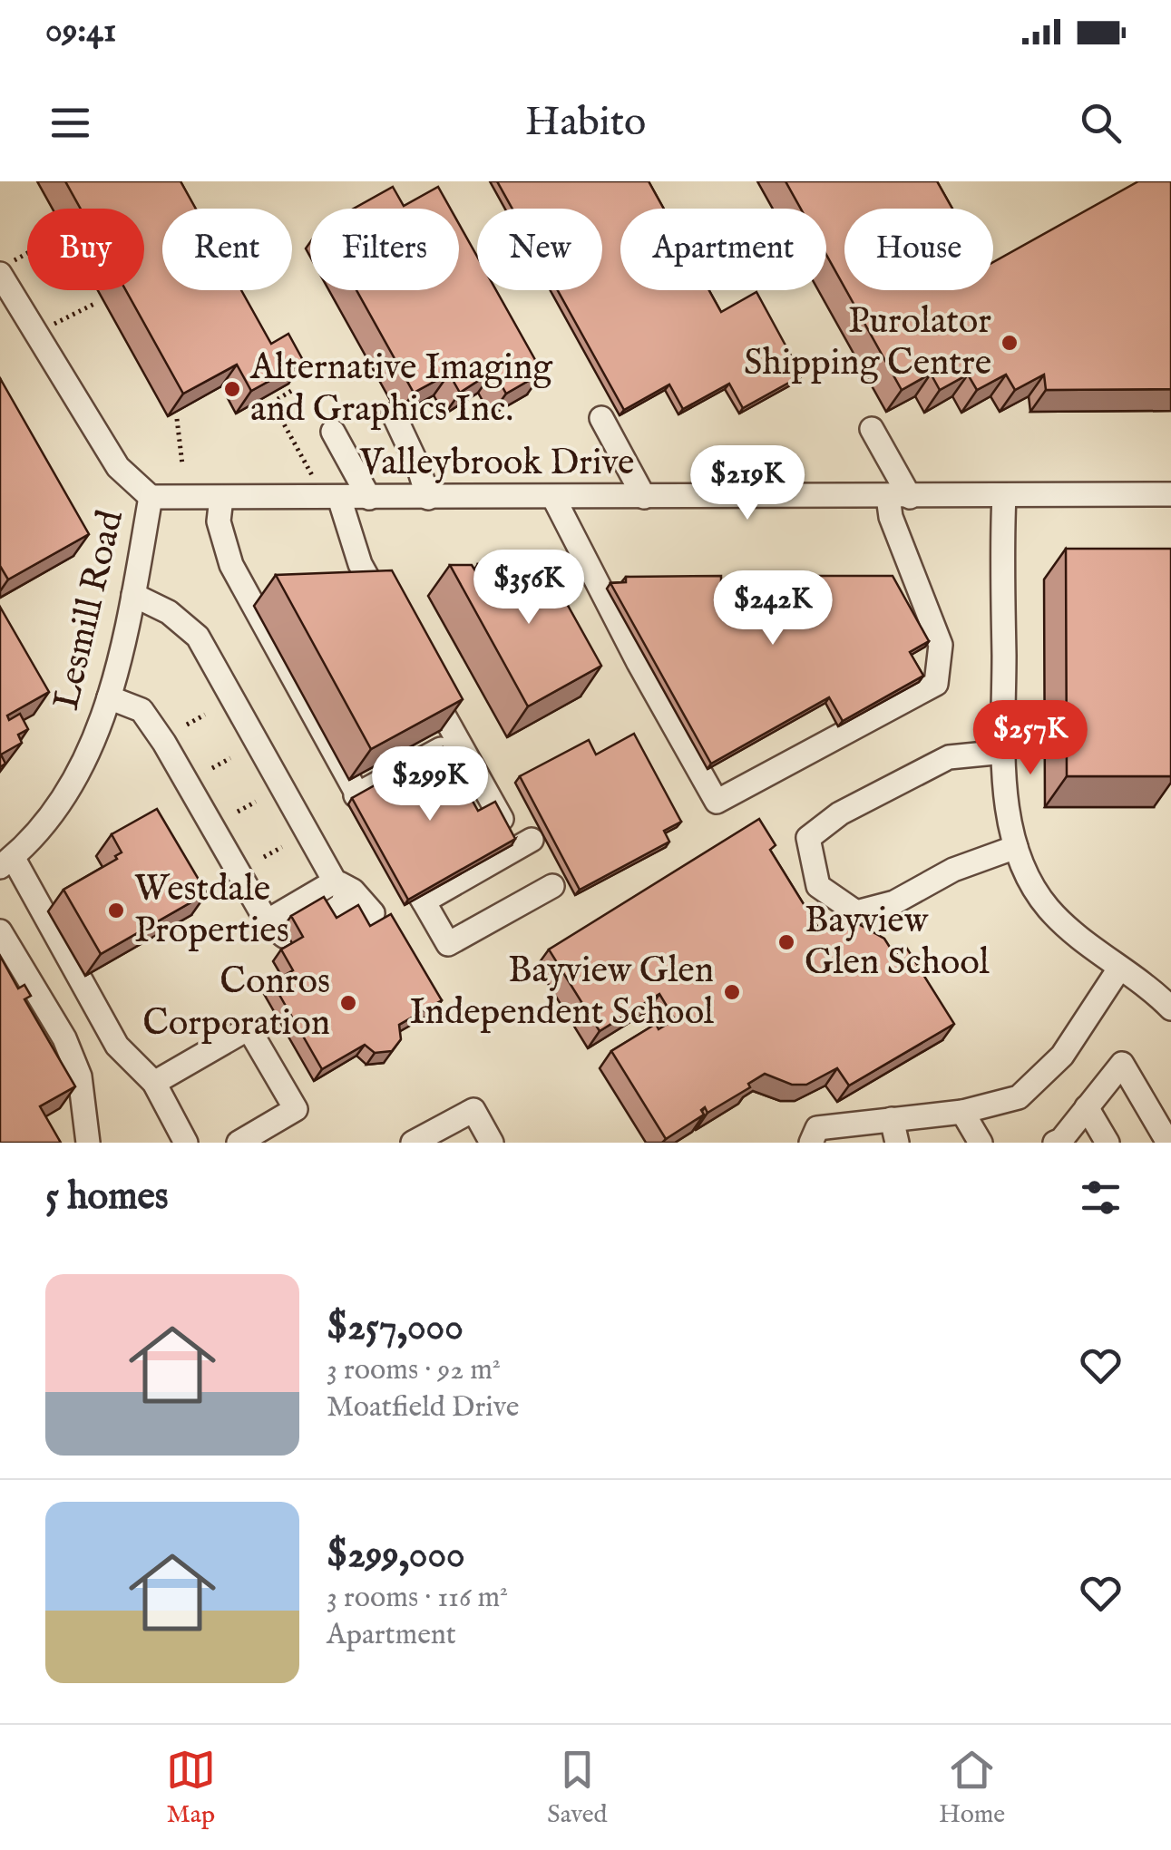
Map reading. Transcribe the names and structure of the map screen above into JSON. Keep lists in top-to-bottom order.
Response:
{
  "streets": {
    "street": ["Valleybrook Drive", "Lesmill Road"]
  },
  "crossings": [
    ["Valleybrook Drive", "Lesmill Road"]
  ],
  "places": [
    "Purolator Shipping Centre",
    "Alternative Imaging and Graphics Inc.",
    "Westdale Properties",
    "Bayview Glen School",
    "Bayview Glen Independent School",
    "Conros Corporation"
  ],
  "page": {
    "status": "09:41",
    "header": "Habito",
    "chip": [
      "Buy",
      "Rent",
      "Filters",
      "New",
      "Apartment",
      "House"
    ],
    "price": [
      "$219K",
      "$356K",
      "$242K",
      "$257K",
      "$299K"
    ],
    "heading": "5 homes",
    "list": [
      {
        "name": "$257,000",
        "note": "3 rooms · 92 m² · Moatfield Drive"
      },
      {
        "name": "$299,000",
        "note": "3 rooms · 116 m² · Apartment"
      }
    ],
    "tabs": ["Map", "Saved", "Home"]
  }
}
